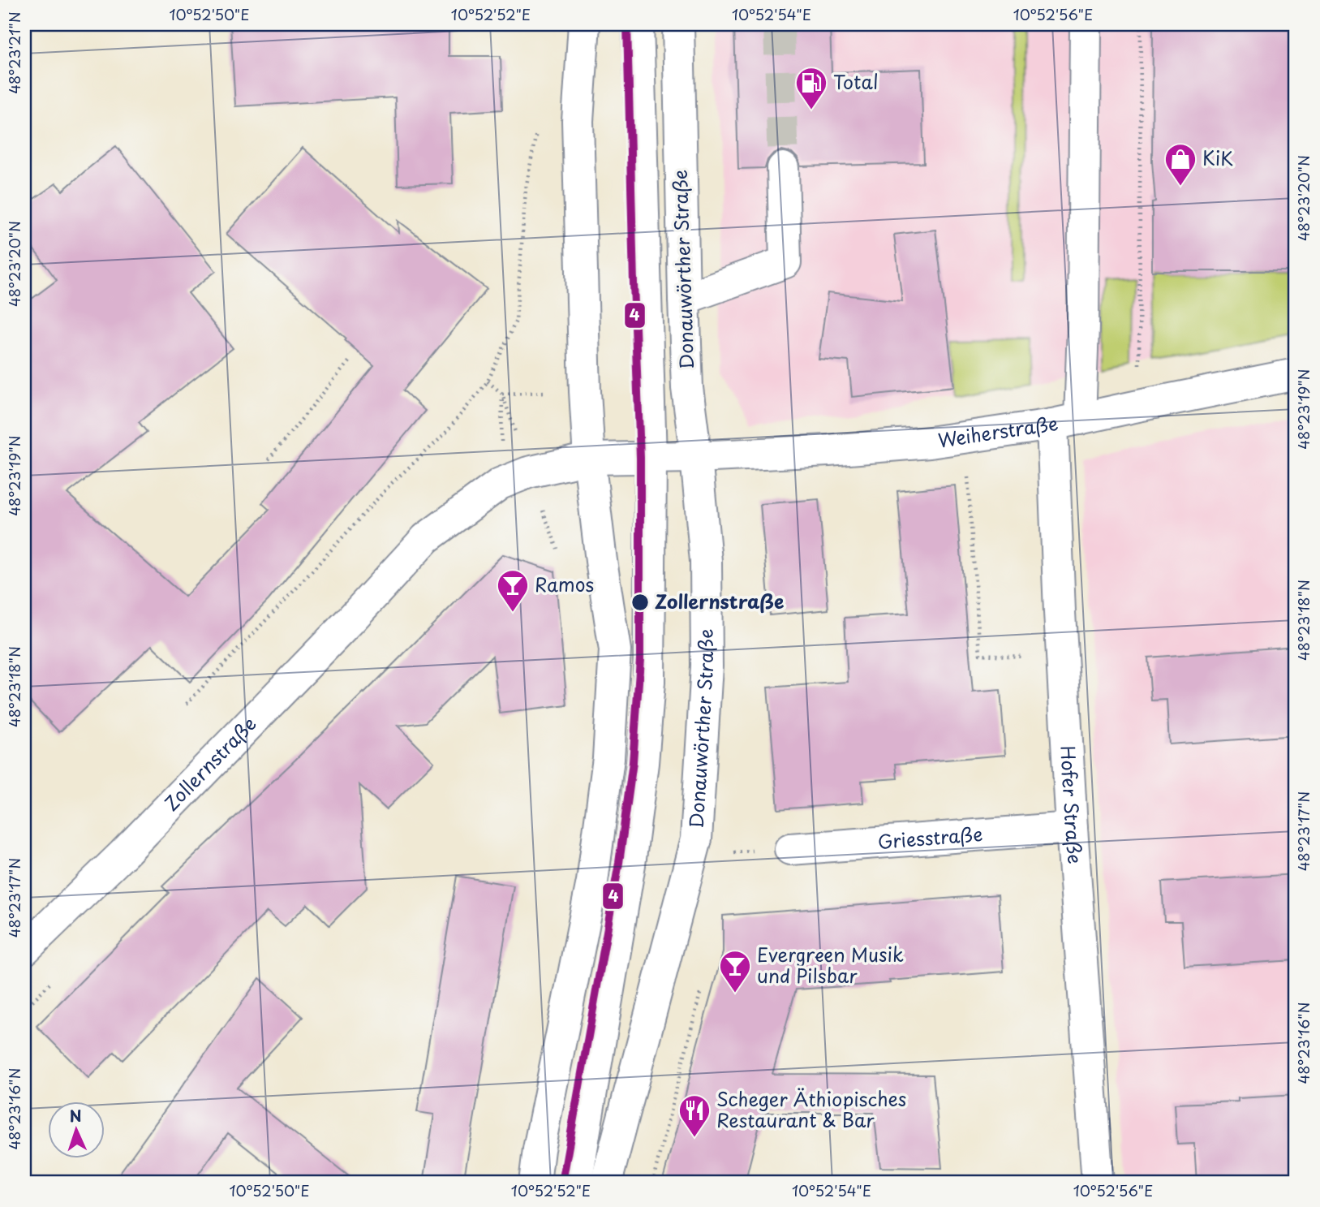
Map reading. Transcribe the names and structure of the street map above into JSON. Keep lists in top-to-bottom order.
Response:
{
  "streets": {
    "street": [
      "Donauwörther Straße",
      "Weiherstraße",
      "Zollernstraße",
      "Hofer Straße",
      "Griesstraße"
    ]
  },
  "crossings": [
    ["Donauwörther Straße", "Weiherstraße"],
    ["Donauwörther Straße", "Zollernstraße"],
    ["Weiherstraße", "Zollernstraße"],
    ["Weiherstraße", "Hofer Straße"],
    ["Hofer Straße", "Griesstraße"]
  ],
  "places": {
    "fuel station": ["Total"],
    "shop": ["KiK"],
    "other": ["Zollernstraße"],
    "bar": ["Ramos", "Evergreen Musik und Pilsbar"],
    "restaurant": ["Scheger Äthiopisches Restaurant & Bar"]
  },
  "lines": ["transit line 4"],
  "north": "top",
  "coordinates": [
    "10°52'50\"E",
    "10°52'52\"E",
    "10°52'54\"E",
    "10°52'56\"E",
    "48°23'21\"N",
    "48°23'20\"N",
    "48°23'19\"N",
    "48°23'18\"N",
    "48°23'17\"N",
    "48°23'16\"N"
  ]
}
